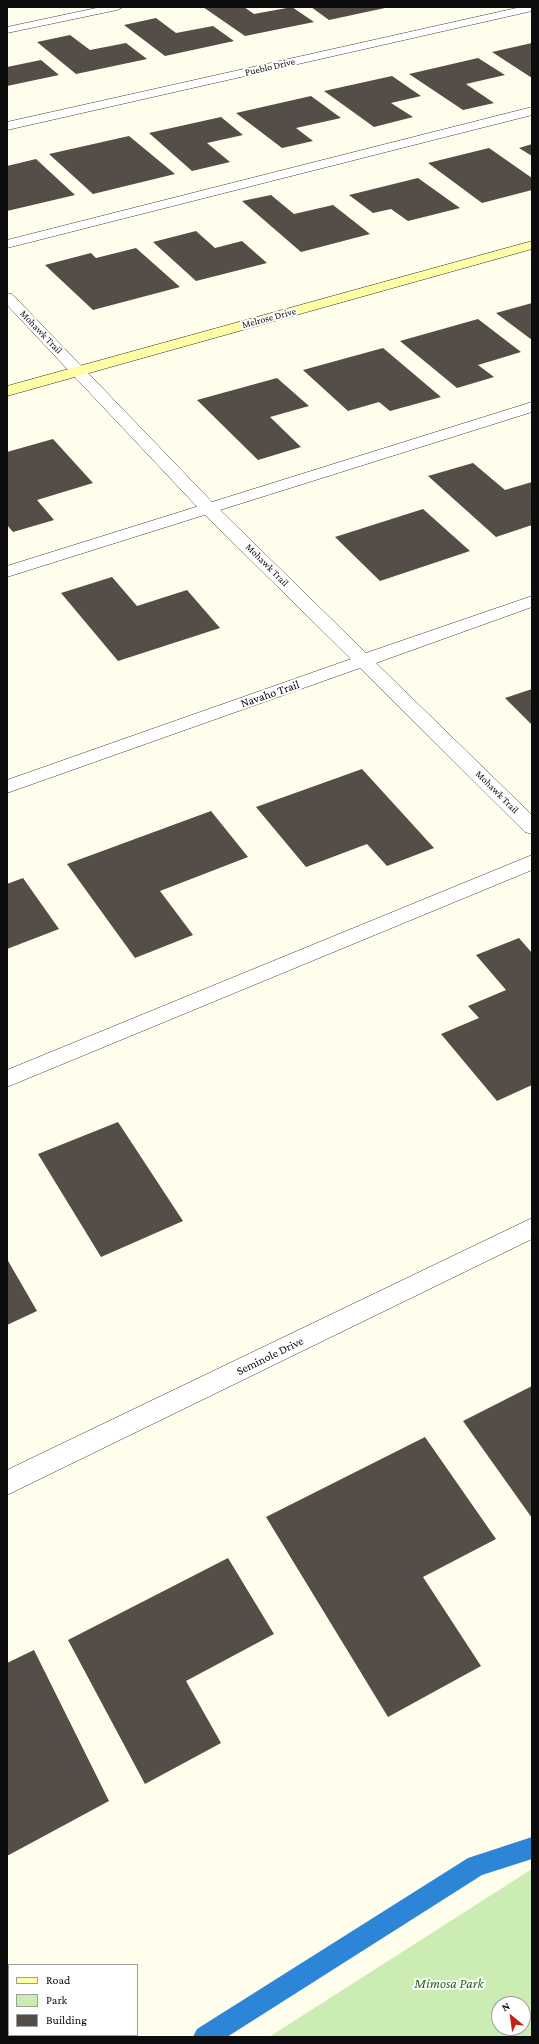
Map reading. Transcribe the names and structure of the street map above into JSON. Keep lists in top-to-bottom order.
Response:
{
  "streets": {
    "street": [
      "Pueblo Drive",
      "Melrose Drive",
      "Mohawk Trail",
      "Navaho Trail",
      "Seminole Drive"
    ]
  },
  "crossings": [
    ["Melrose Drive", "Mohawk Trail"],
    ["Mohawk Trail", "Navaho Trail"]
  ],
  "parks": ["Mimosa Park"],
  "legend": ["Road", "Park", "Building"],
  "north": "top left"
}
